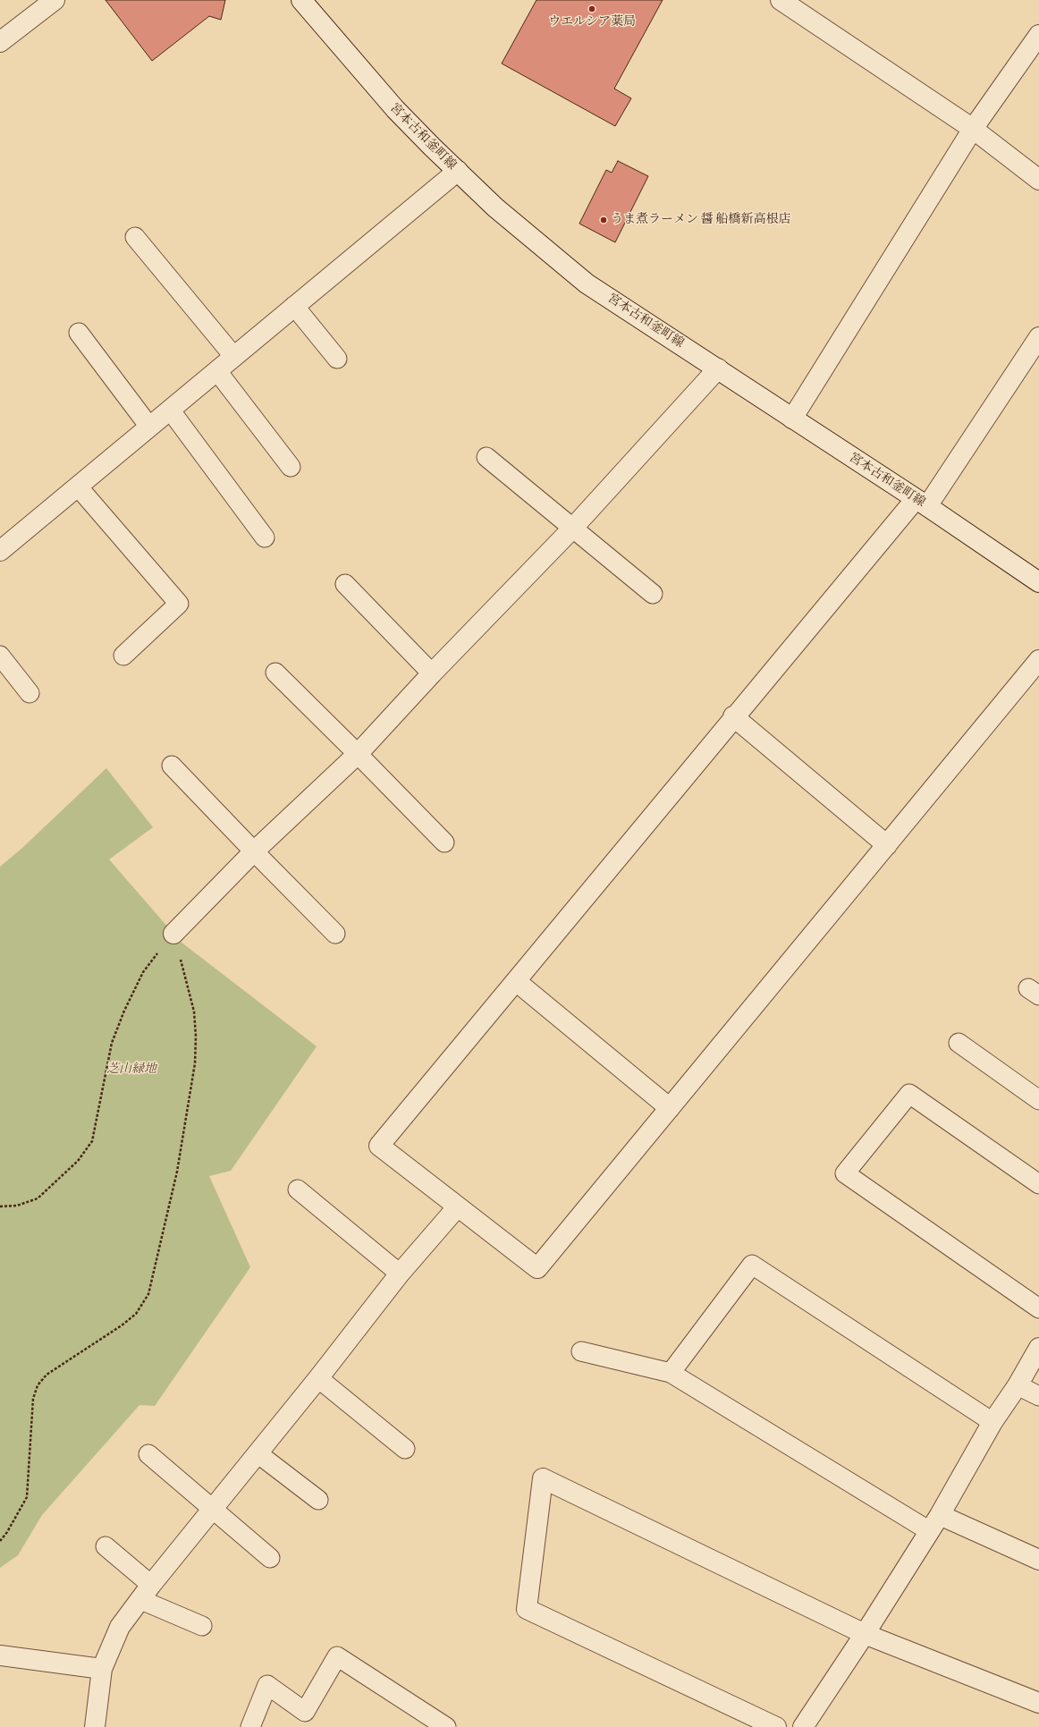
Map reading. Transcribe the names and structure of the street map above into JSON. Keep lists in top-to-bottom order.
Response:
{
  "streets": {
    "street": ["宮本古和釜町線"]
  },
  "parks": ["芝山緑地"],
  "places": ["ウエルシア薬局", "うま煮ラーメン 醤 船橋新高根店"]
}
